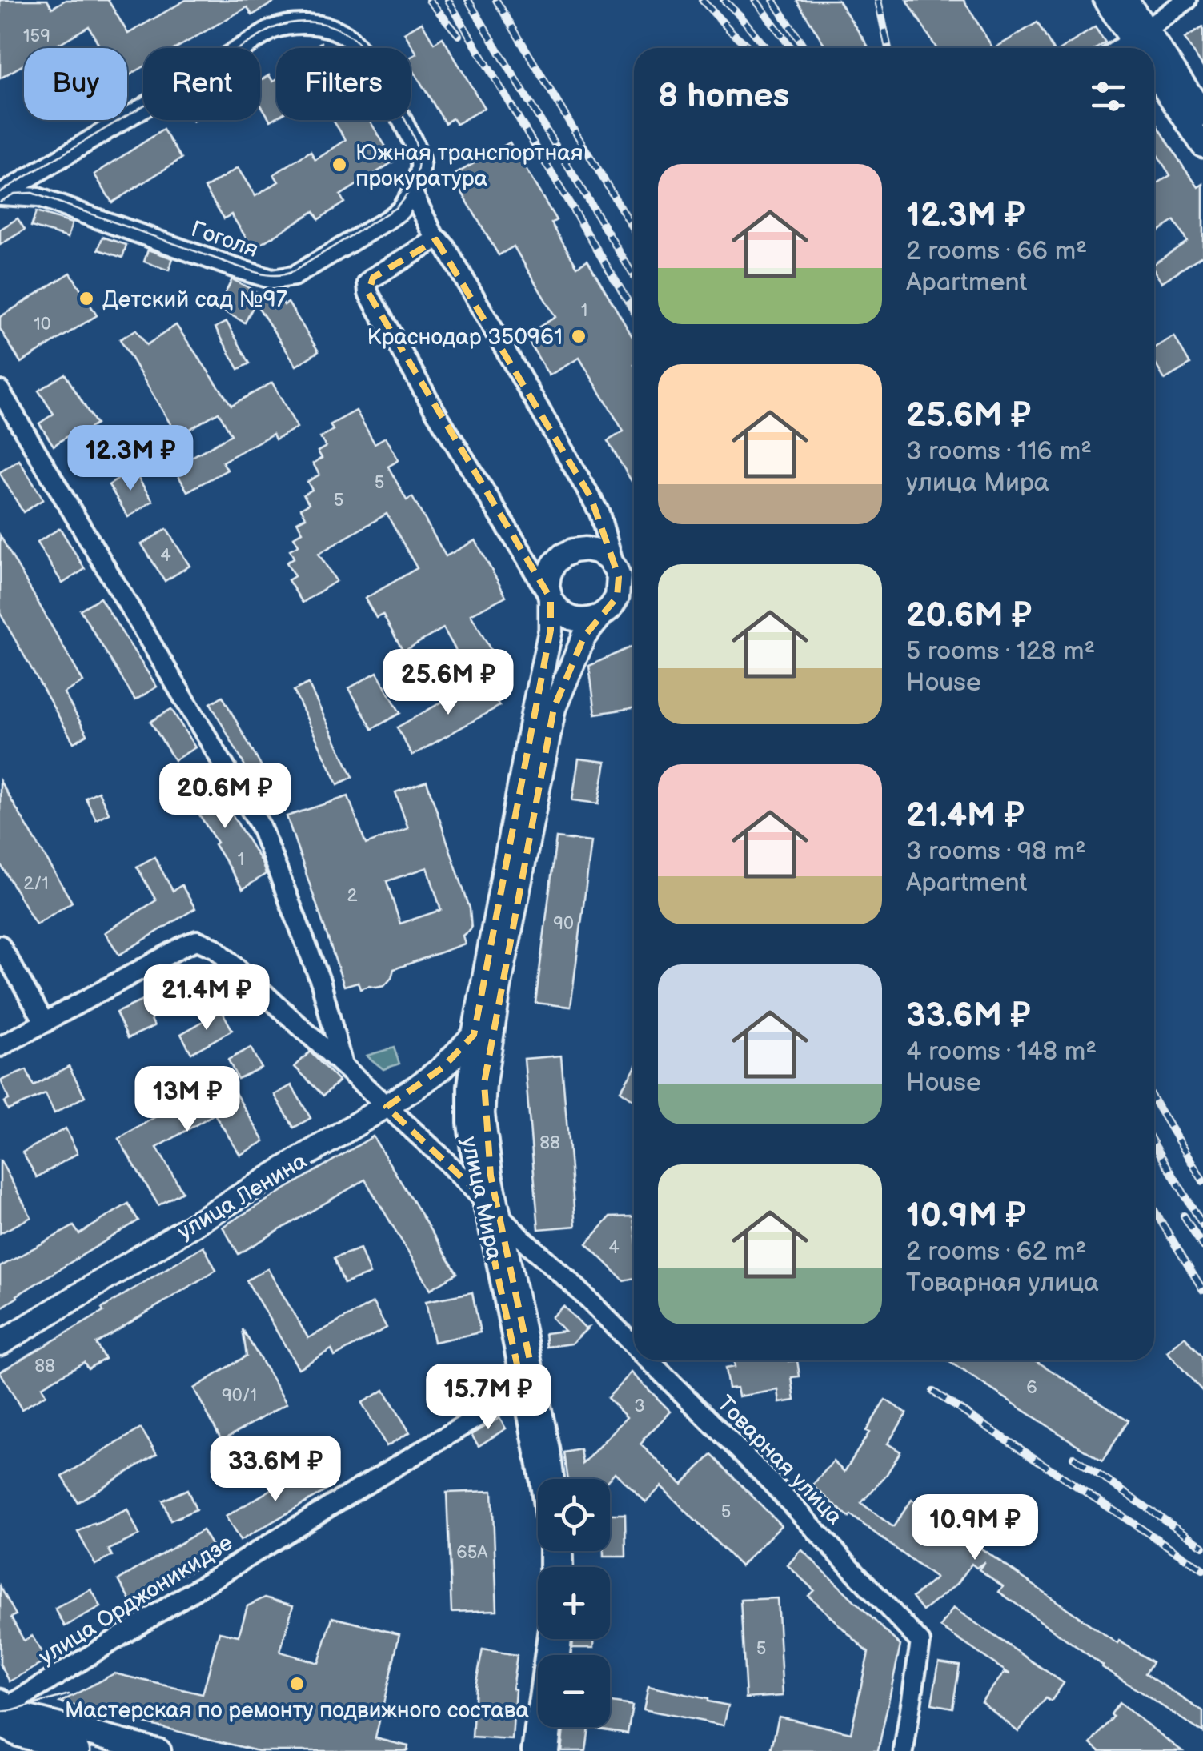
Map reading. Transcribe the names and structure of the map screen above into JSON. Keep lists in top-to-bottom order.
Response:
{
  "streets": {
    "main road": ["улица Ленина", "улица Мира"],
    "street": ["Гоголя", "Товарная улица", "улица Орджоникидзе"]
  },
  "crossings": [
    ["улица Ленина", "улица Мира"],
    ["улица Ленина", "Товарная улица"],
    ["улица Мира", "Товарная улица"],
    ["улица Мира", "улица Орджоникидзе"]
  ],
  "places": [
    "Южная транспортная прокуратура",
    "Детский сад №97",
    "Краснодар 350961",
    "Мастерская по ремонту подвижного состава"
  ],
  "house_numbers": [
    "159",
    "1",
    "10",
    "5",
    "5",
    "4",
    "1",
    "2/1",
    "2",
    "90",
    "88",
    "4",
    "88",
    "6",
    "90/1",
    "3",
    "5",
    "65А",
    "5"
  ],
  "page": {
    "chip": ["Buy", "Rent", "Filters"],
    "heading": "8 homes",
    "list": [
      {
        "name": "12.3M ₽",
        "note": "2 rooms · 66 m² · Apartment"
      },
      {
        "name": "25.6M ₽",
        "note": "3 rooms · 116 m² · улица Мира"
      },
      {
        "name": "20.6M ₽",
        "note": "5 rooms · 128 m² · House"
      },
      {
        "name": "21.4M ₽",
        "note": "3 rooms · 98 m² · Apartment"
      },
      {
        "name": "33.6M ₽",
        "note": "4 rooms · 148 m² · House"
      },
      {
        "name": "10.9M ₽",
        "note": "2 rooms · 62 m² · Товарная улица"
      }
    ],
    "price": [
      "12.3M ₽",
      "25.6M ₽",
      "20.6M ₽",
      "21.4M ₽",
      "13M ₽",
      "15.7M ₽",
      "33.6M ₽",
      "10.9M ₽"
    ],
    "map_buttons": ["+", "−"]
  }
}
